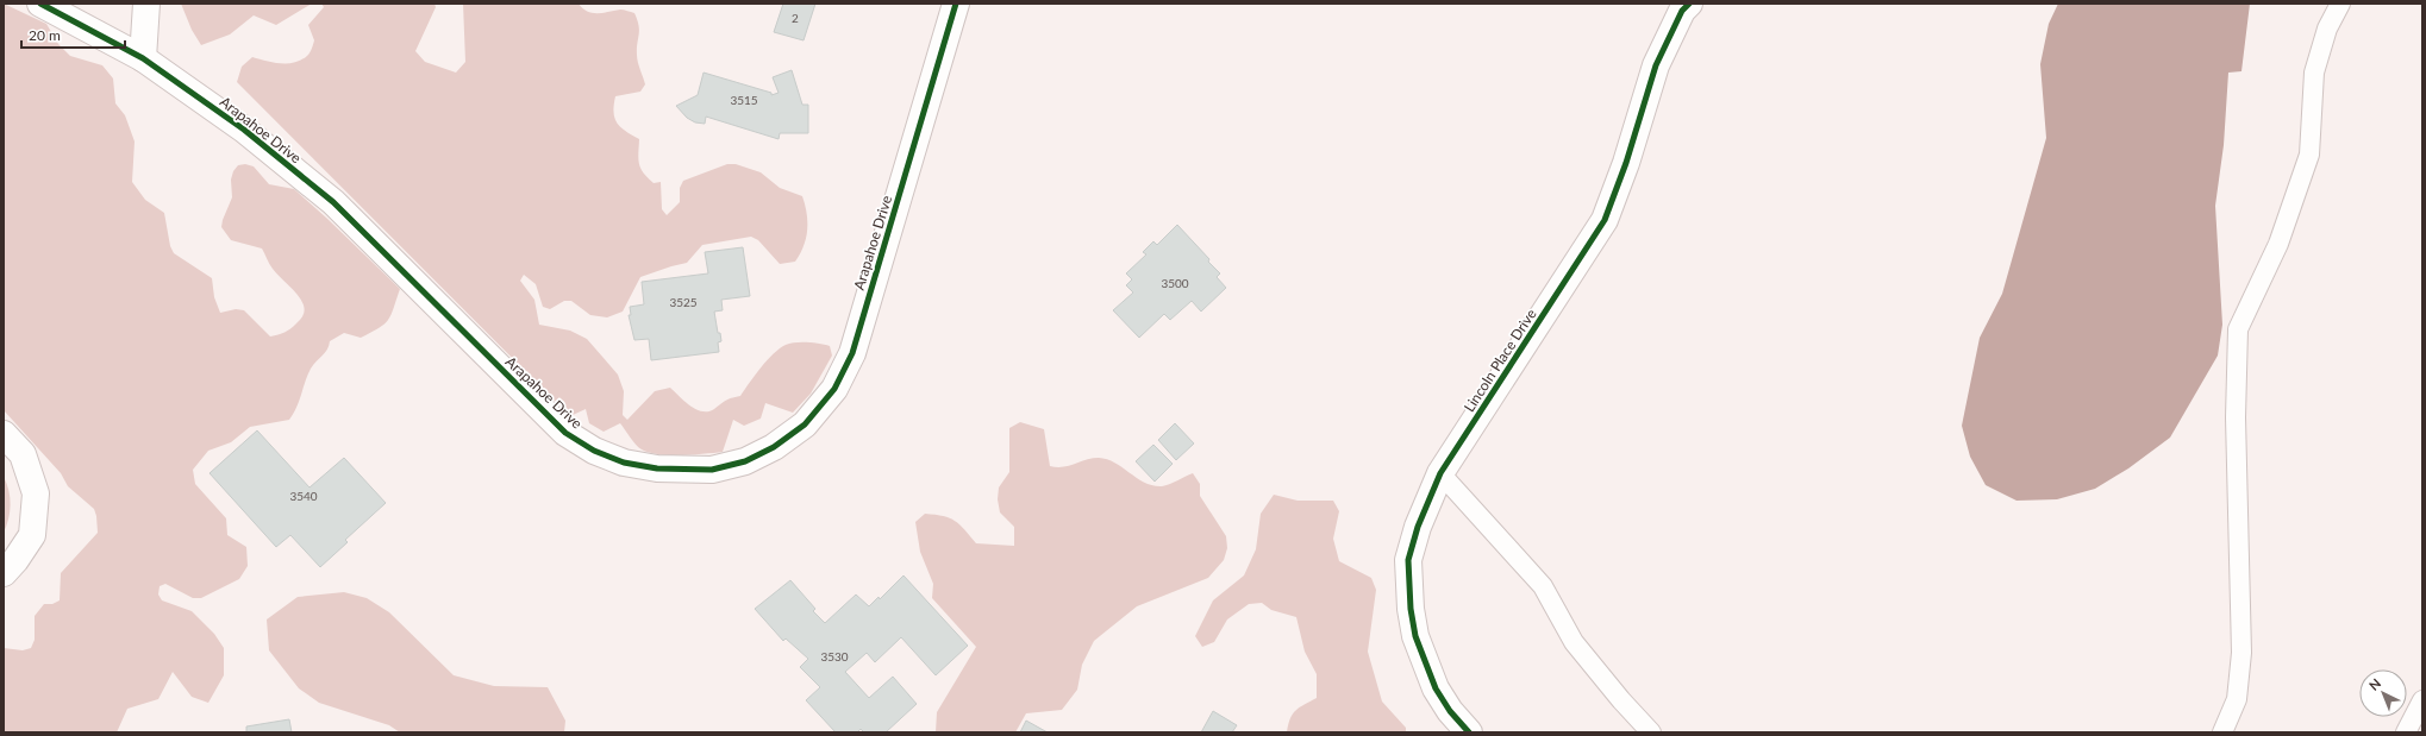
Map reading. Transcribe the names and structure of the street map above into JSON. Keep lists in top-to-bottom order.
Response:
{
  "streets": {
    "street": ["Arapahoe Drive", "Lincoln Place Drive"]
  },
  "house_numbers": [
    "2",
    "3515",
    "3500",
    "3525",
    "3540",
    "3530"
  ],
  "scale_bar": "20 m",
  "north": "top left"
}
